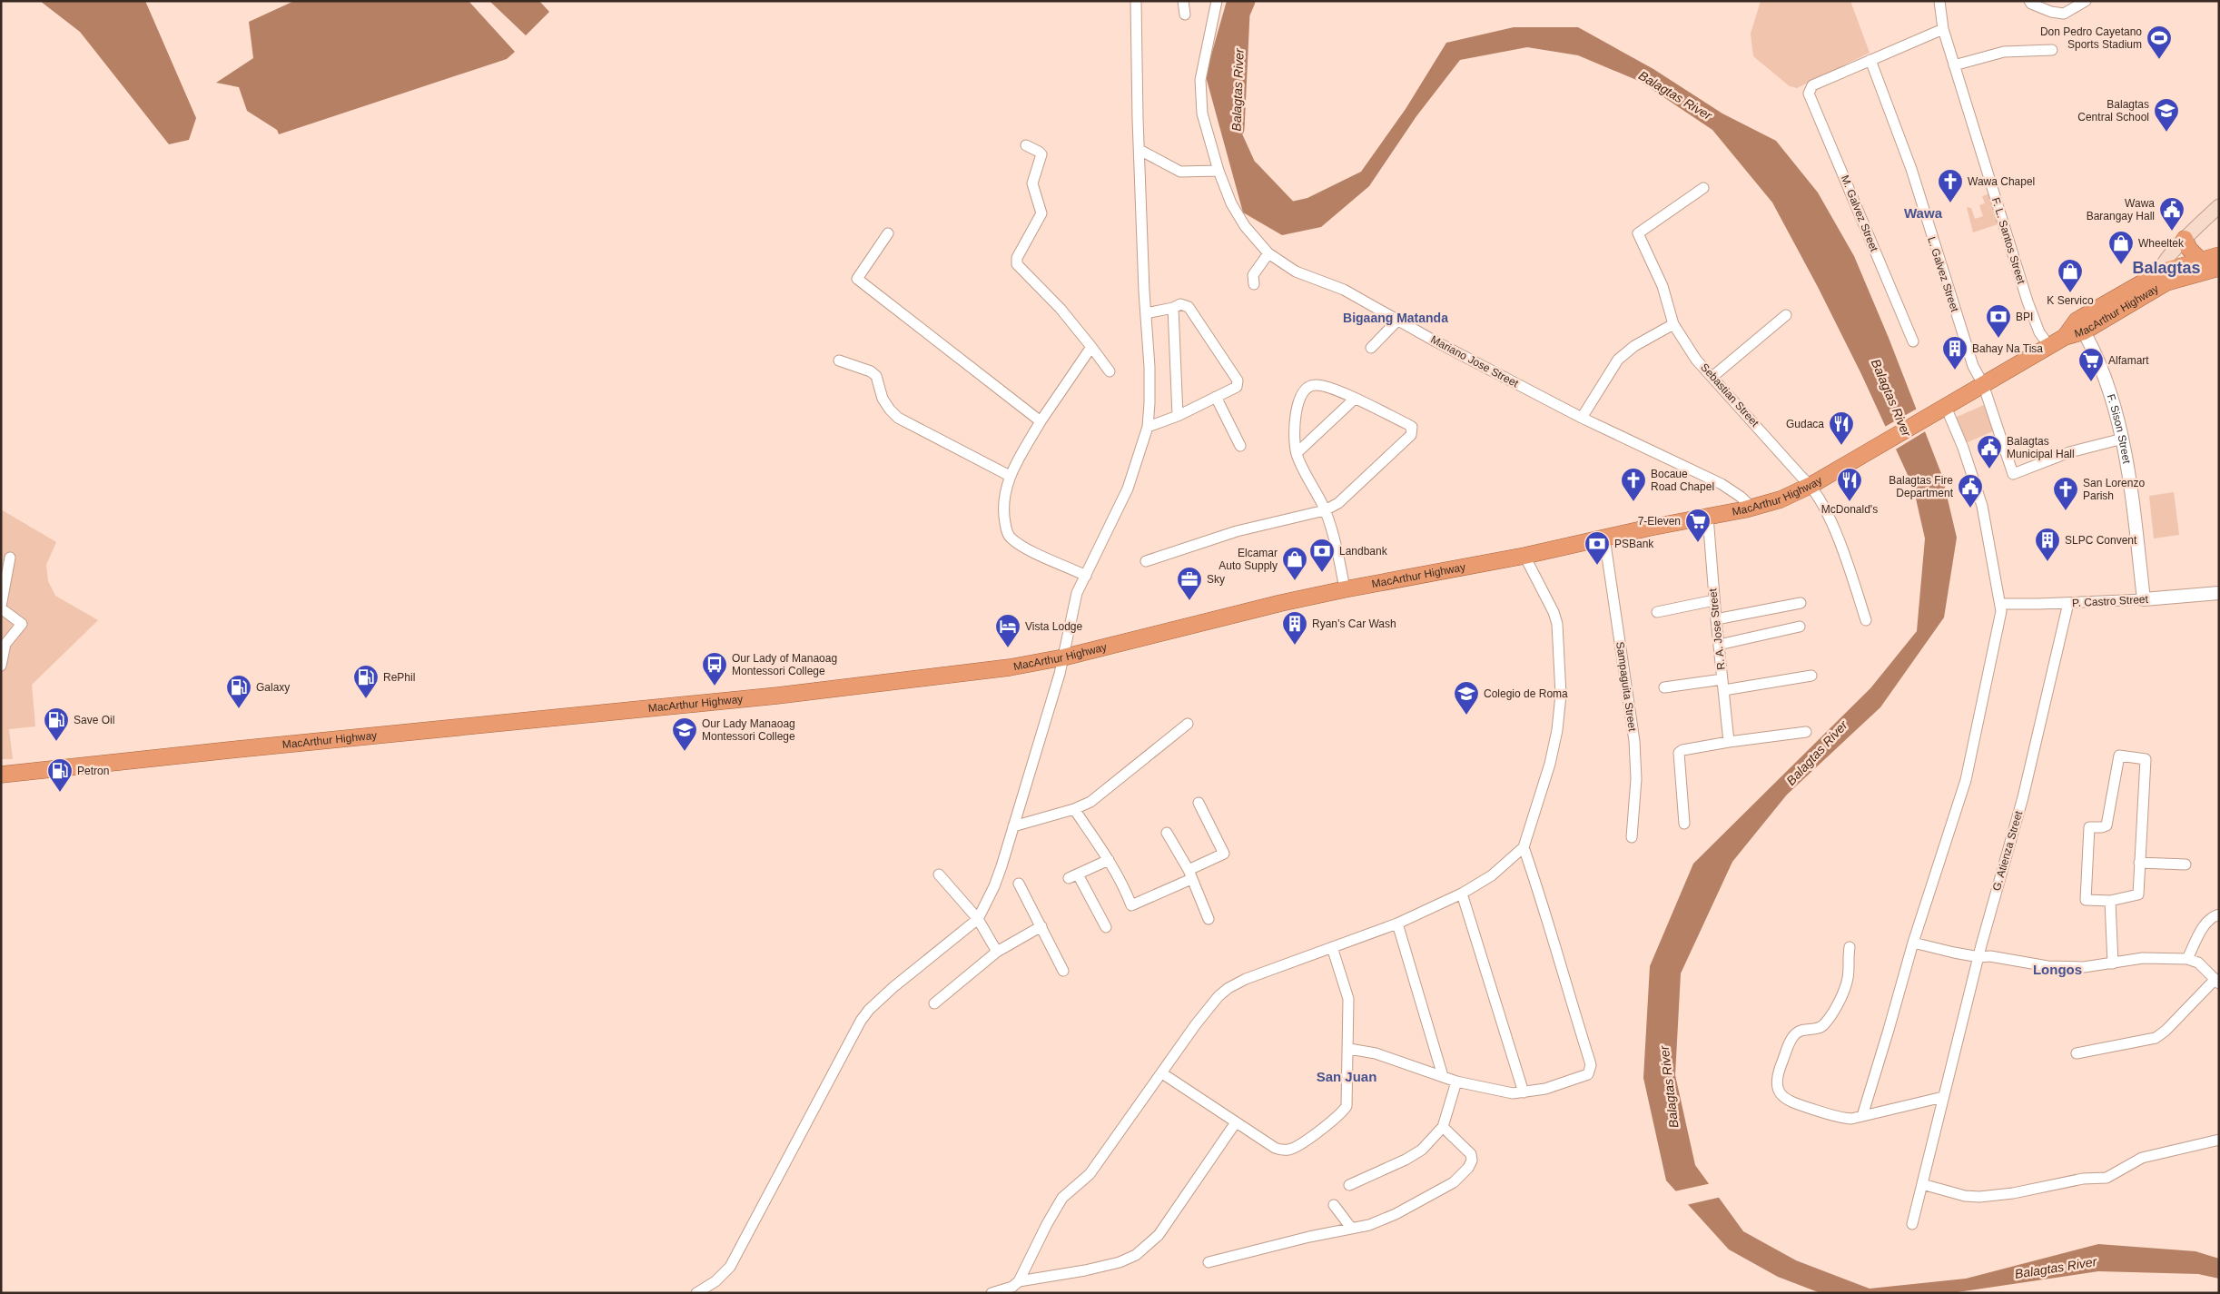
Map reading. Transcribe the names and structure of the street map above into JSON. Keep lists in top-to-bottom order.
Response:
{
  "streets": {
    "highway": ["MacArthur Highway"],
    "street": [
      "M. Galvez Street",
      "F. L. Santos Street",
      "L. Galvez Street",
      "Mariano Jose Street",
      "Sebastian Street",
      "F. Sison Street",
      "P. Castro Street",
      "R. A. Jose Street",
      "Sampaguita Street",
      "G. Atienza Street"
    ]
  },
  "crossings": [
    ["M. Galvez Street", "L. Galvez Street"],
    ["F. L. Santos Street", "MacArthur Highway"],
    ["L. Galvez Street", "MacArthur Highway"],
    ["L. Galvez Street", "F. Sison Street"],
    ["MacArthur Highway", "Mariano Jose Street"],
    ["MacArthur Highway", "Sebastian Street"],
    ["MacArthur Highway", "F. Sison Street"],
    ["MacArthur Highway", "R. A. Jose Street"],
    ["MacArthur Highway", "Sampaguita Street"],
    ["F. Sison Street", "P. Castro Street"],
    ["P. Castro Street", "G. Atienza Street"]
  ],
  "districts": [
    "Wawa",
    "Balagtas",
    "Bigaang Matanda",
    "Longos",
    "San Juan"
  ],
  "water": ["Balagtas River"],
  "places": {
    "sports": ["Don Pedro Cayetano Sports Stadium"],
    "school or university": ["Balagtas Central School", "Colegio de Roma", "Our Lady Manaoag Montessori College"],
    "church": ["Wawa Chapel", "Bocaue Road Chapel", "San Lorenzo Parish"],
    "public building": ["Wawa Barangay Hall", "Balagtas Municipal Hall", "Balagtas Fire Department"],
    "shop": ["Wheeltek", "K Servico", "Elcamar Auto Supply"],
    "bank": ["BPI", "PSBank", "Landbank"],
    "building": ["Bahay Na Tisa", "SLPC Convent", "Ryan’s Car Wash"],
    "supermarket": ["Alfamart", "7-Eleven"],
    "restaurant": ["Gudaca", "McDonald's"],
    "office": ["Sky"],
    "hotel": ["Vista Lodge"],
    "bus stop": ["Our Lady of Manaoag Montessori College"],
    "fuel station": [
      "RePhil",
      "Galaxy",
      "Save Oil",
      "Petron"
    ]
  }
}
